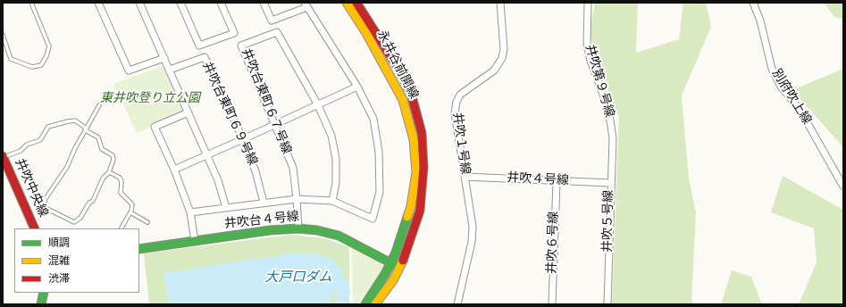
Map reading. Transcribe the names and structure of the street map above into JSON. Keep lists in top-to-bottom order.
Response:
{
  "streets": {
    "street": [
      "永井谷前開線",
      "井吹第９号線",
      "別府吹上線",
      "井吹台東町６７号線",
      "井吹台東町６９号線",
      "井吹１号線",
      "井吹４号線",
      "井吹中央線",
      "井吹台４号線",
      "井吹５号線",
      "井吹６号線"
    ]
  },
  "crossings": [
    ["永井谷前開線", "井吹台４号線"],
    ["井吹第９号線", "井吹５号線"],
    ["井吹台東町６７号線", "井吹台４号線"],
    ["井吹１号線", "井吹４号線"],
    ["井吹４号線", "井吹５号線"],
    ["井吹４号線", "井吹６号線"]
  ],
  "water": ["大戸口ダム"],
  "parks": ["東井吹登り立公園"],
  "legend": ["順調", "混雑", "渋滞"]
}
